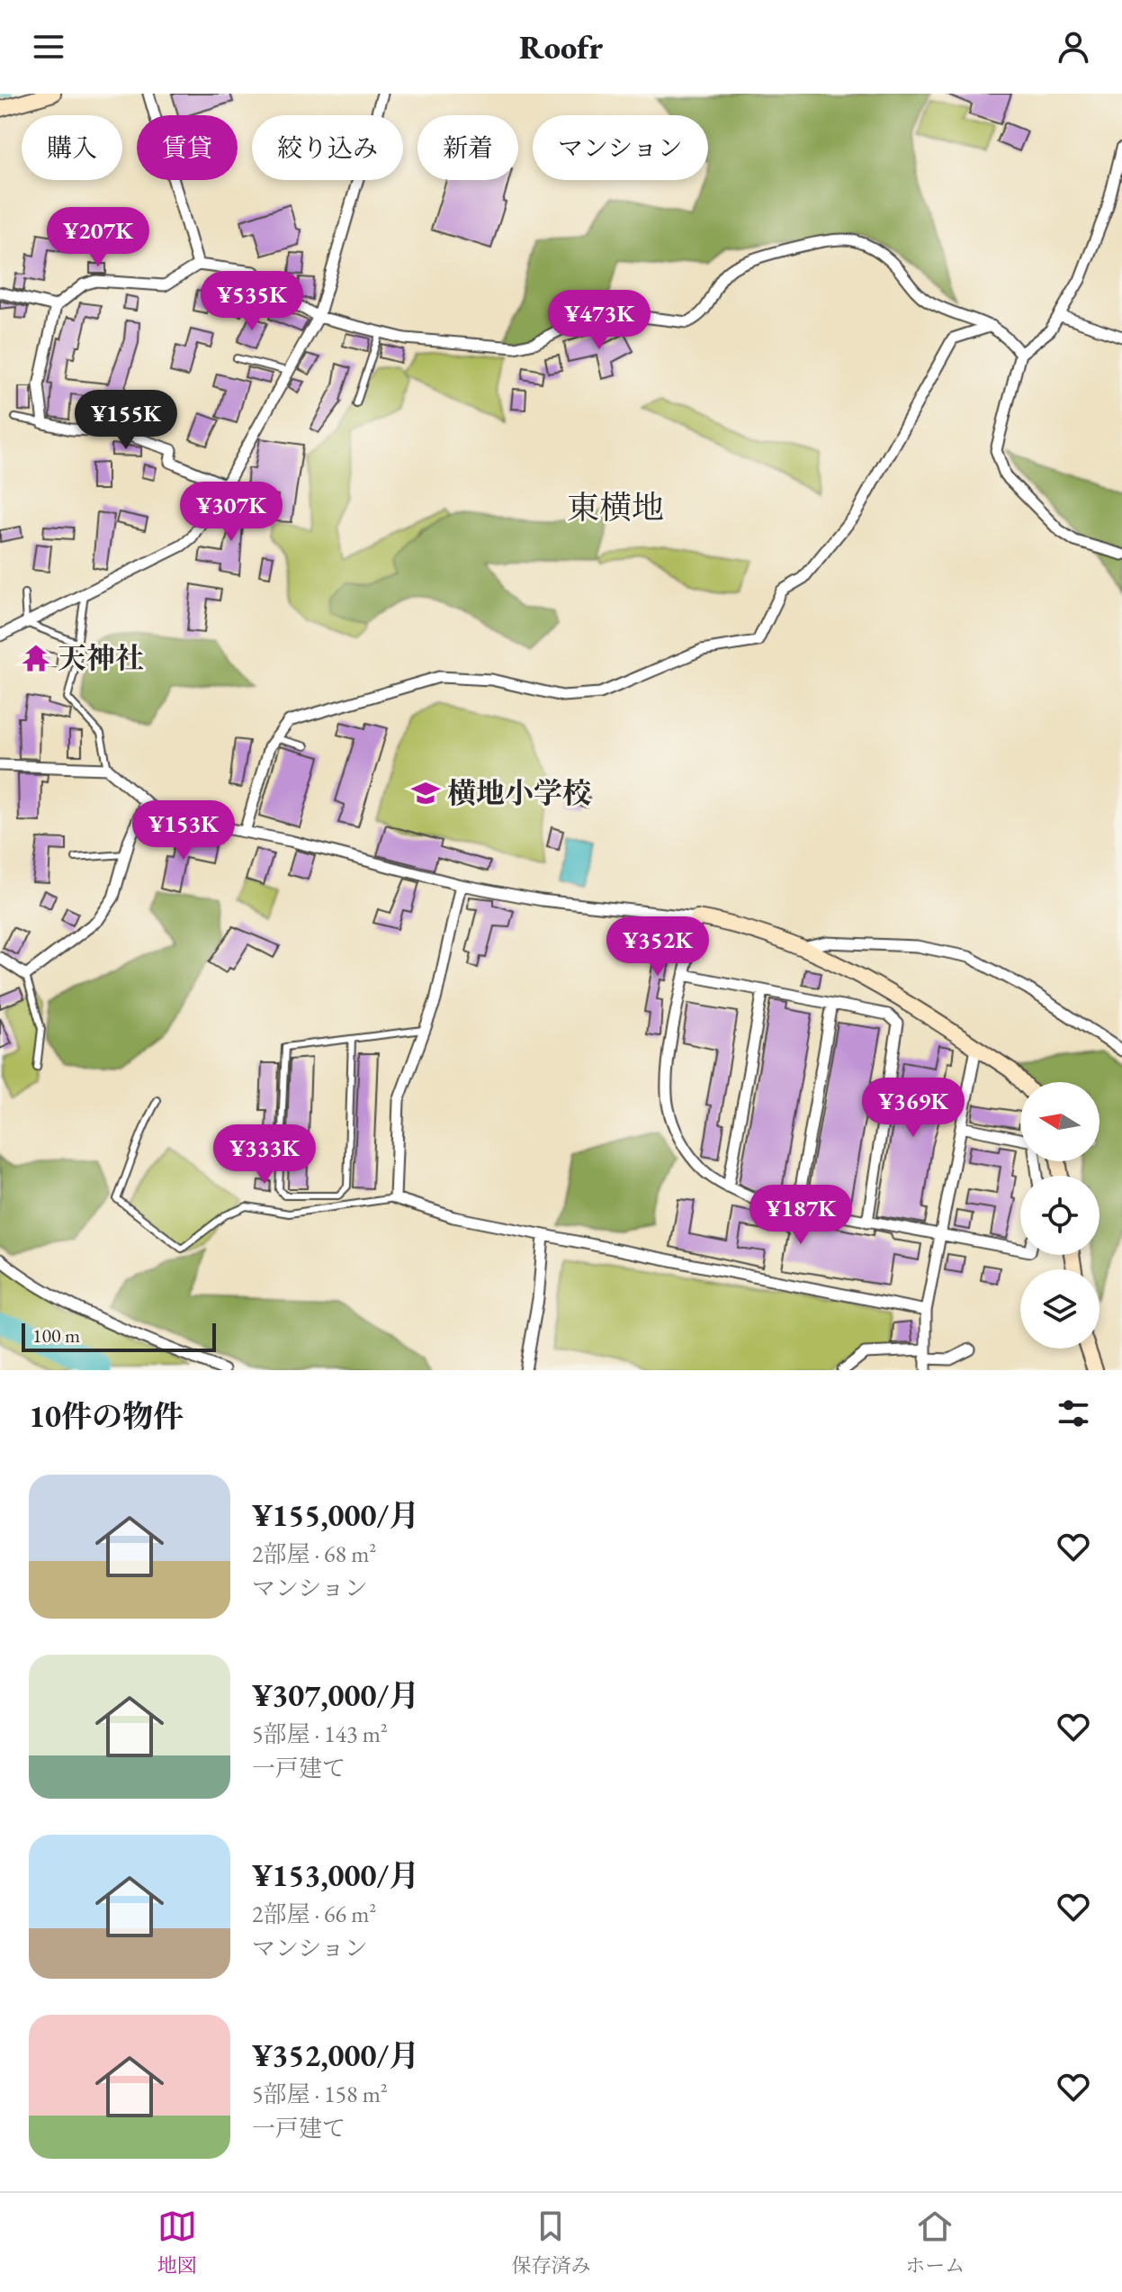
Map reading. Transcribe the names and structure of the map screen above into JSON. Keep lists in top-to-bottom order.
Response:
{
  "districts": ["東横地"],
  "places": {
    "temple": ["天神社"],
    "school or university": ["横地小学校"]
  },
  "scale_bar": "100 m",
  "north": "left",
  "page": {
    "header": "Roofr",
    "chip": [
      "購入",
      "賃貸",
      "絞り込み",
      "新着",
      "マンション"
    ],
    "price": [
      "¥207K",
      "¥535K",
      "¥473K",
      "¥155K",
      "¥307K",
      "¥153K",
      "¥352K",
      "¥369K",
      "¥333K",
      "¥187K"
    ],
    "scale": "100 m",
    "heading": "10件の物件",
    "list": [
      {
        "name": "¥155,000/月",
        "note": "2部屋 · 68 m² · マンション"
      },
      {
        "name": "¥307,000/月",
        "note": "5部屋 · 143 m² · 一戸建て"
      },
      {
        "name": "¥153,000/月",
        "note": "2部屋 · 66 m² · マンション"
      },
      {
        "name": "¥352,000/月",
        "note": "5部屋 · 158 m² · 一戸建て"
      }
    ],
    "tabs": ["地図", "保存済み", "ホーム"]
  }
}
